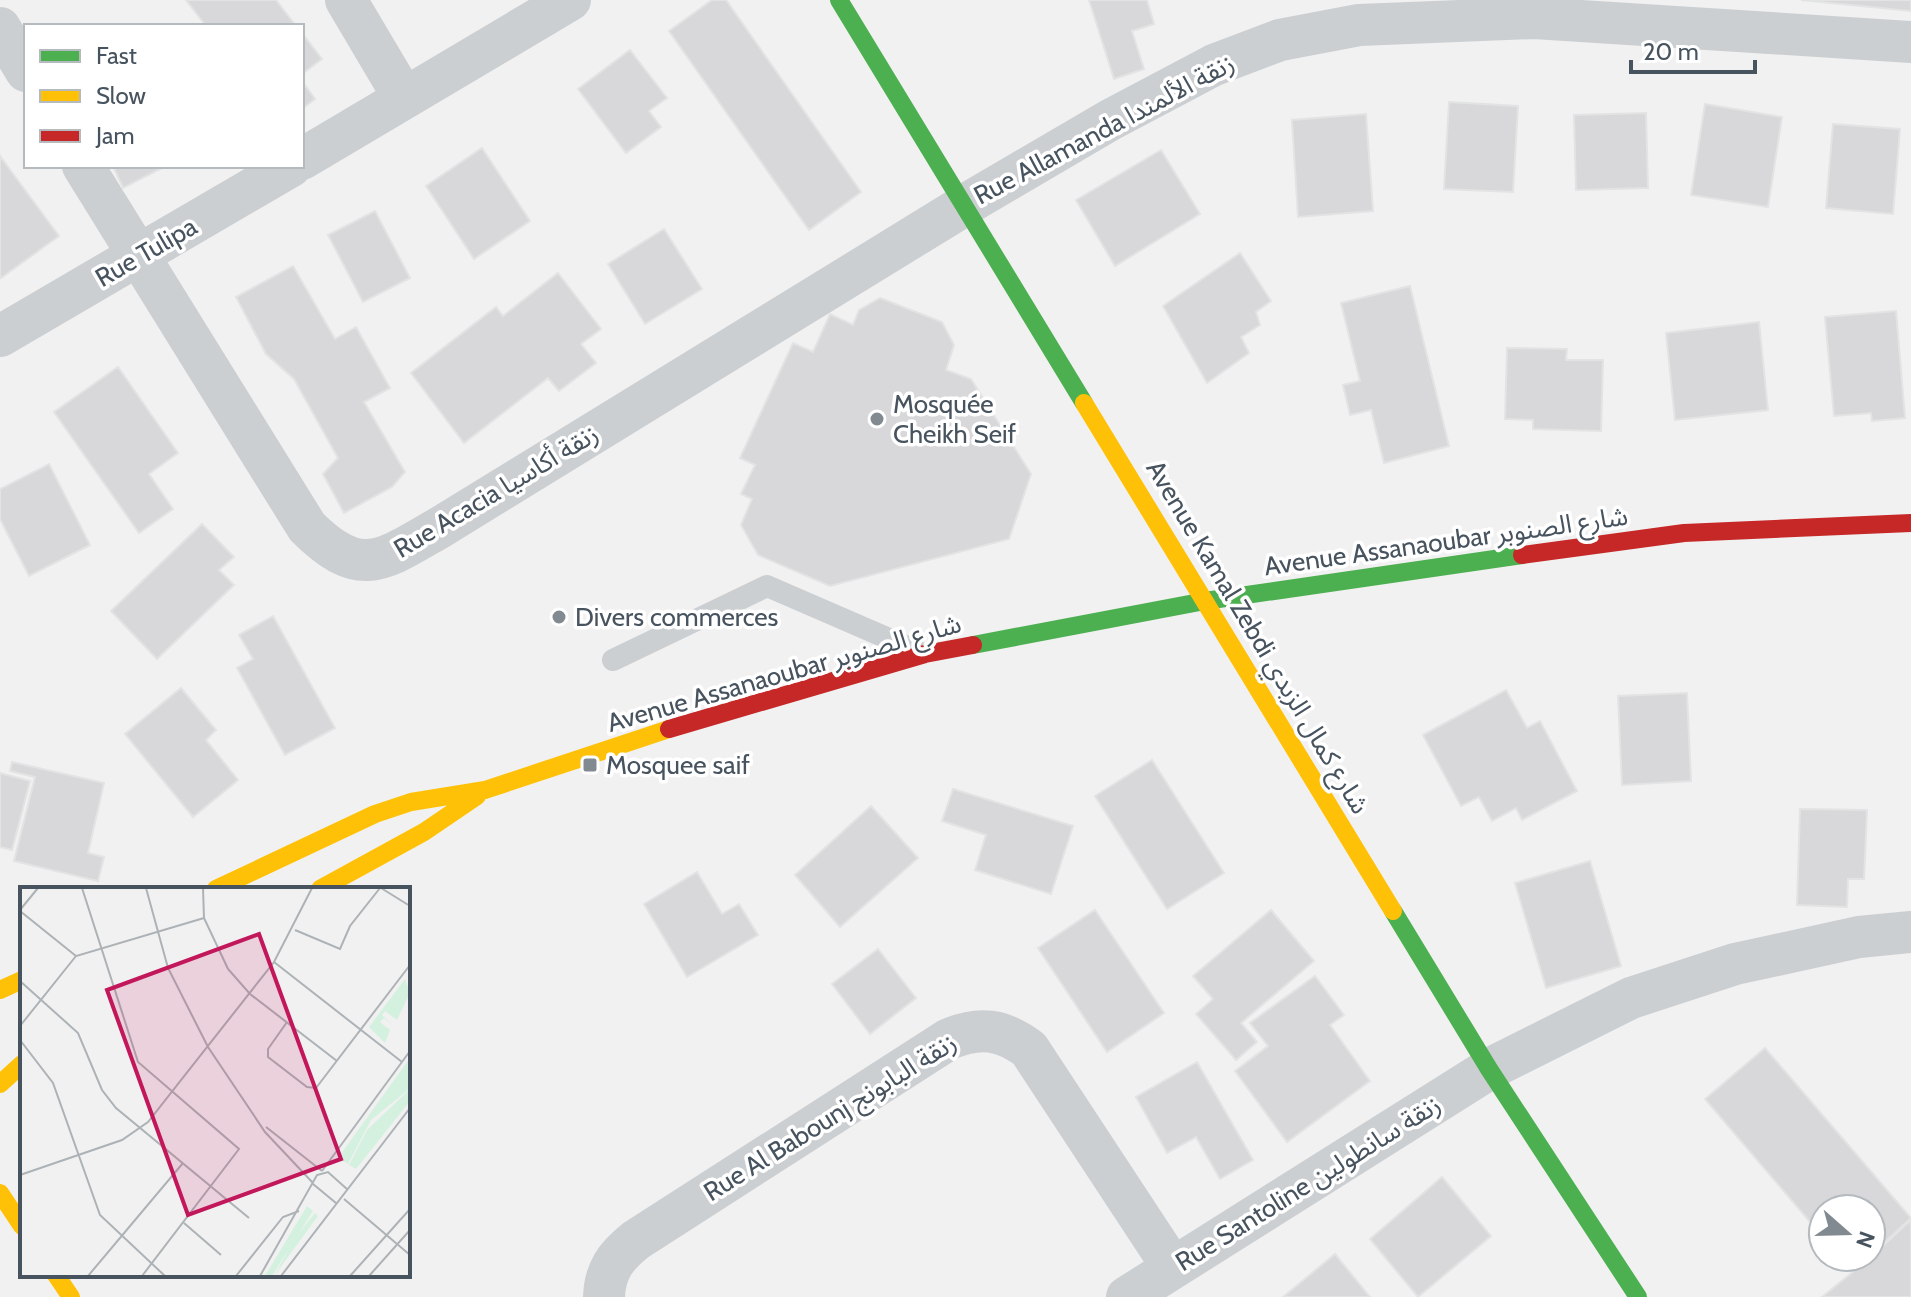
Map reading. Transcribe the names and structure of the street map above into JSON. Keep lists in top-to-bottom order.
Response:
{
  "streets": {
    "street": [
      "Rue Allamanda زنقة الألمندا",
      "Rue Tulipa",
      "Rue Acacia زنقة أكاسيا",
      "Avenue Assanaoubar شارع الصنوبر",
      "Avenue Kamal Zebdi شارع كمال الزبدي",
      "Rue Al Babounj زنقة البابونج",
      "Rue Santoline زنقة سانطولين"
    ]
  },
  "crossings": [
    ["Rue Allamanda زنقة الألمندا", "Rue Acacia زنقة أكاسيا"],
    ["Rue Allamanda زنقة الألمندا", "Avenue Kamal Zebdi شارع كمال الزبدي"],
    ["Rue Tulipa", "Rue Acacia زنقة أكاسيا"],
    ["Rue Acacia زنقة أكاسيا", "Avenue Kamal Zebdi شارع كمال الزبدي"],
    ["Avenue Assanaoubar شارع الصنوبر", "Avenue Kamal Zebdi شارع كمال الزبدي"],
    ["Avenue Kamal Zebdi شارع كمال الزبدي", "Rue Santoline زنقة سانطولين"],
    ["Rue Al Babounj زنقة البابونج", "Rue Santoline زنقة سانطولين"]
  ],
  "places": {
    "other": ["Mosquée Cheikh Seif", "Divers commerces"],
    "transit": ["Mosquee saif"]
  },
  "legend": ["Fast", "Slow", "Jam"],
  "scale_bar": "20 m",
  "north": "right"
}
